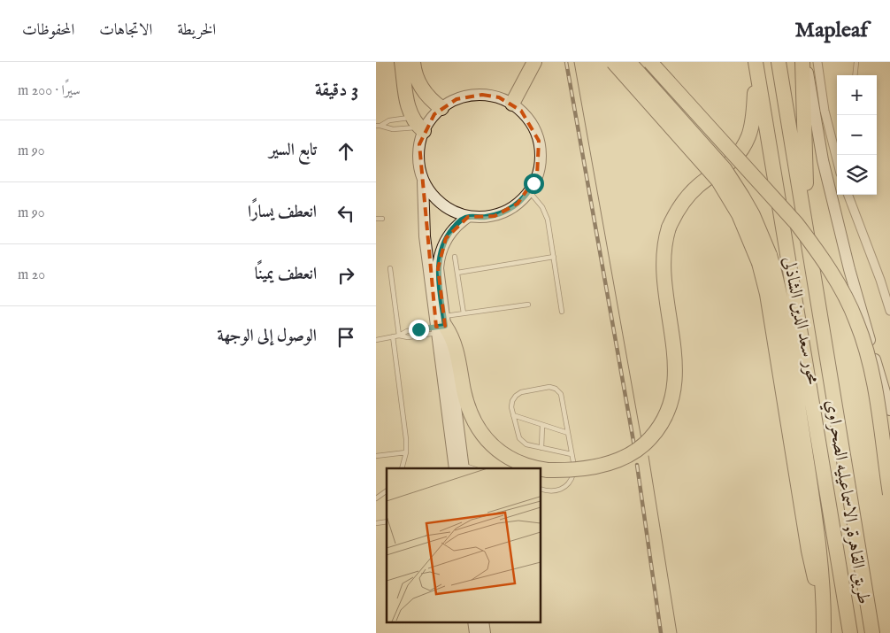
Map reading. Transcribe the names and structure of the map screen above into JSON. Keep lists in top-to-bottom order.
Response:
{
  "streets": {
    "highway": ["محور سعد الدين الشاذلى", "طريق القاهرة, الاسماعيليه الصحراوي"]
  },
  "page": {
    "header": "Mapleaf",
    "nav": ["الخريطة", "الاتجاهات", "المحفوظات"],
    "heading": ["3 دقيقة", "سيرًا · 200 m"],
    "map_buttons": ["+", "−"],
    "list": [
      ["تابع السير", "90 m"],
      ["انعطف يسارًا", "90 m"],
      ["انعطف يمينًا", "20 m"],
      "الوصول إلى الوجهة"
    ]
  }
}
